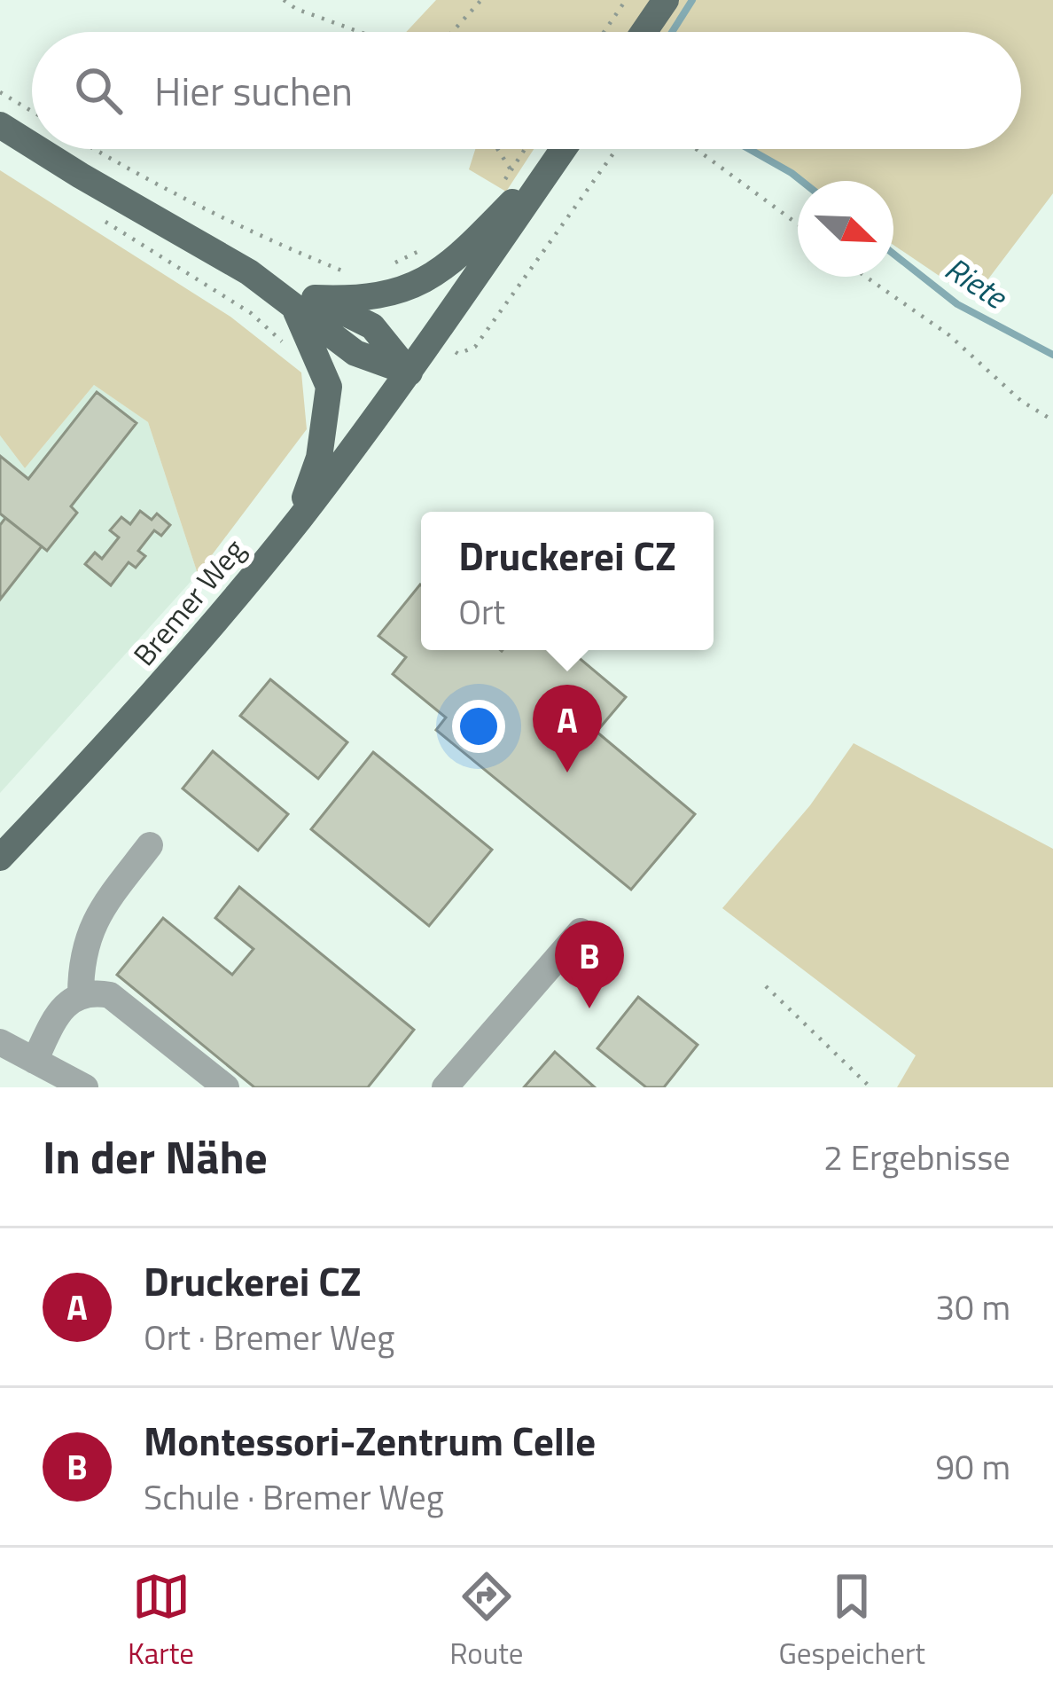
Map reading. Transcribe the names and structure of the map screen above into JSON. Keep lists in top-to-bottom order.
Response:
{
  "streets": {
    "main road": ["Bremer Weg"]
  },
  "water": ["Riete"],
  "north": "bottom right",
  "page": {
    "search": "Hier suchen",
    "popup": ["Druckerei CZ", "Ort"],
    "pins": ["A", "B"],
    "heading": ["In der Nähe", "2 Ergebnisse"],
    "list": [
      {
        "mark": "A",
        "name": "Druckerei CZ",
        "note": "Ort · Bremer Weg",
        "value": "30 m"
      },
      {
        "mark": "B",
        "name": "Montessori-Zentrum Celle",
        "note": "Schule · Bremer Weg",
        "value": "90 m"
      }
    ],
    "nav": ["Karte", "Route", "Gespeichert"]
  }
}
